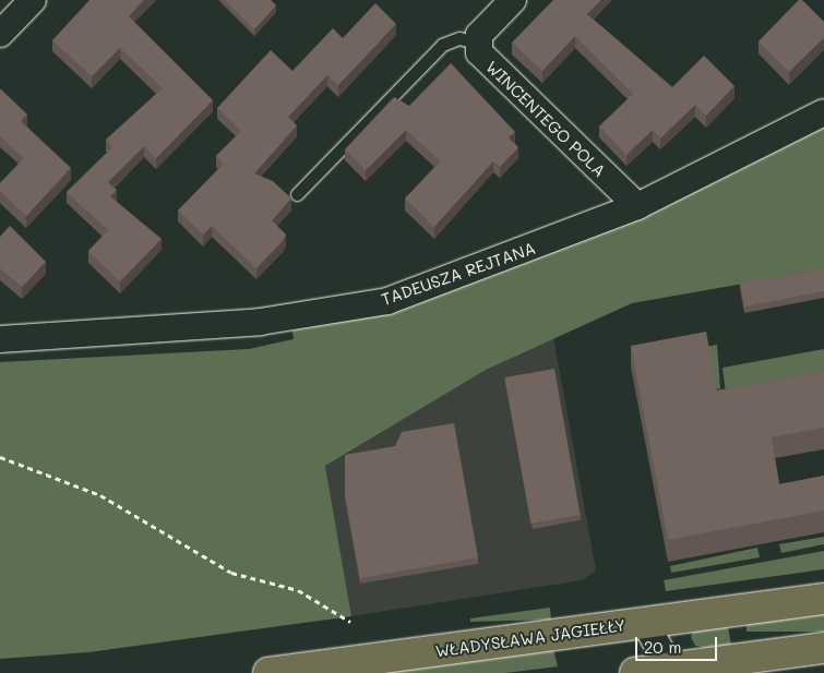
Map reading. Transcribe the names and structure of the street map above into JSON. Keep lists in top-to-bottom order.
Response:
{
  "streets": {
    "main road": ["WŁADYSŁAWA JAGIEŁŁY"],
    "street": ["WINCENTEGO POLA", "TADEUSZA REJTANA"]
  },
  "crossings": [
    ["WINCENTEGO POLA", "TADEUSZA REJTANA"]
  ],
  "scale_bar": "20 m"
}
